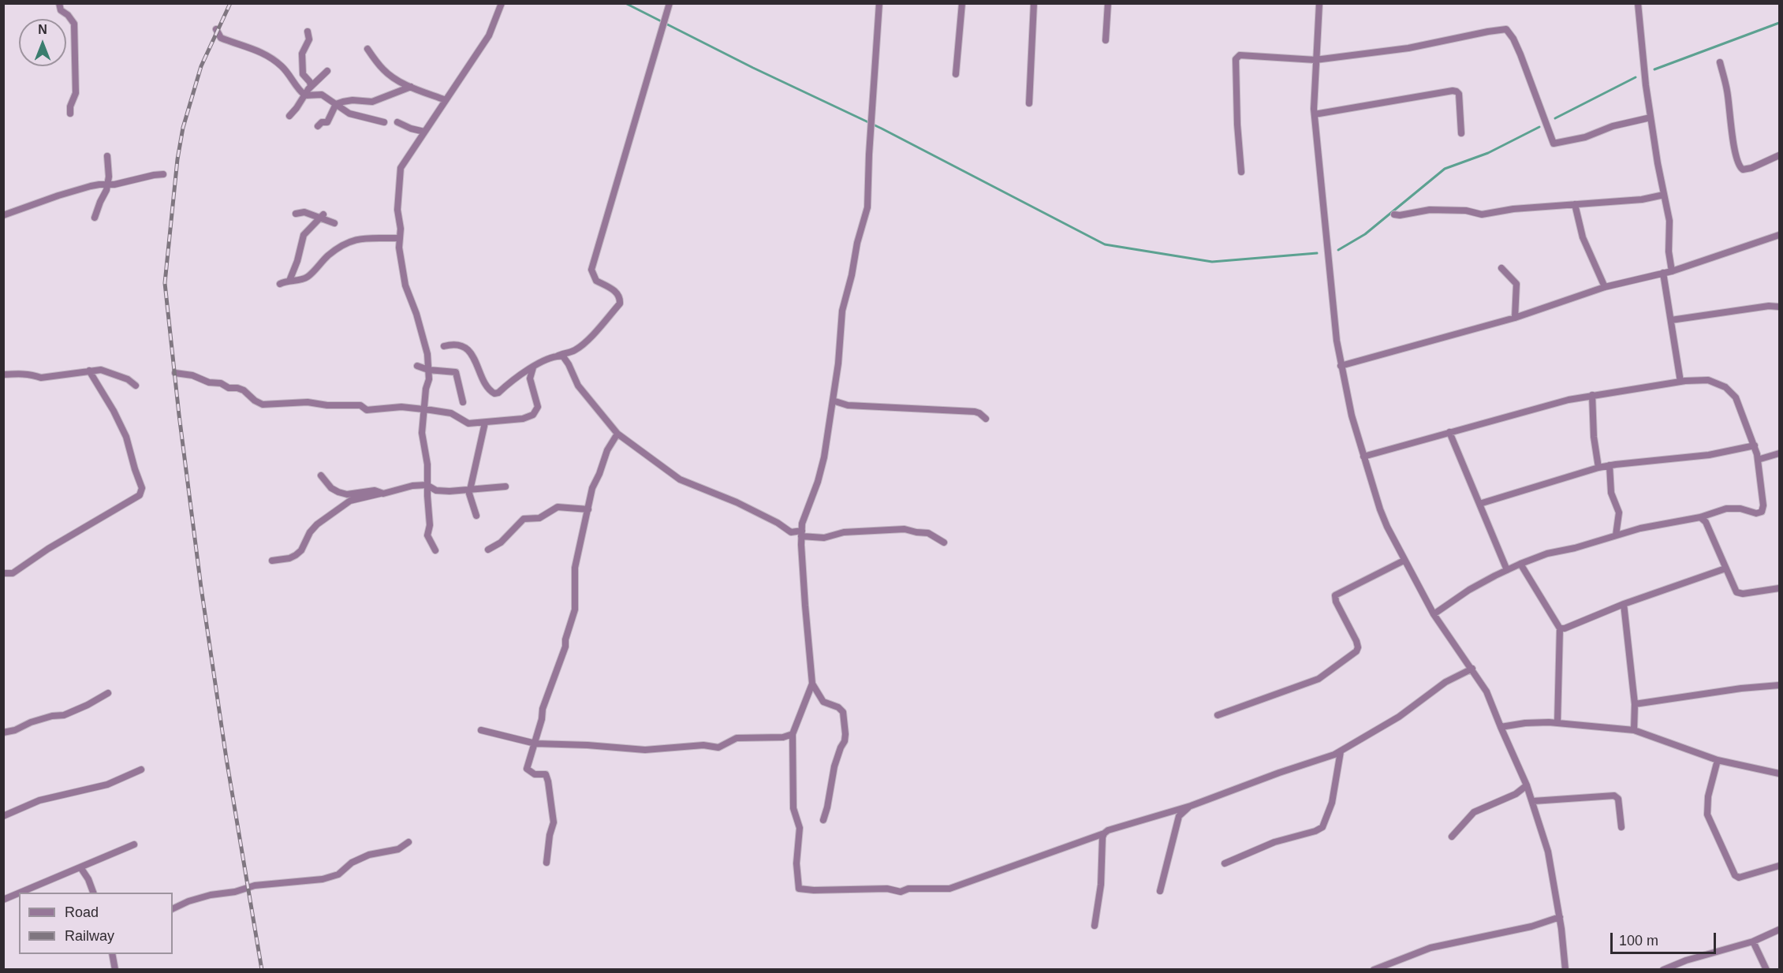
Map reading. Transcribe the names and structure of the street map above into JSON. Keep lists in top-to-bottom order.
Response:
{
  "legend": ["Road", "Railway"],
  "scale_bar": "100 m",
  "north": "top"
}
